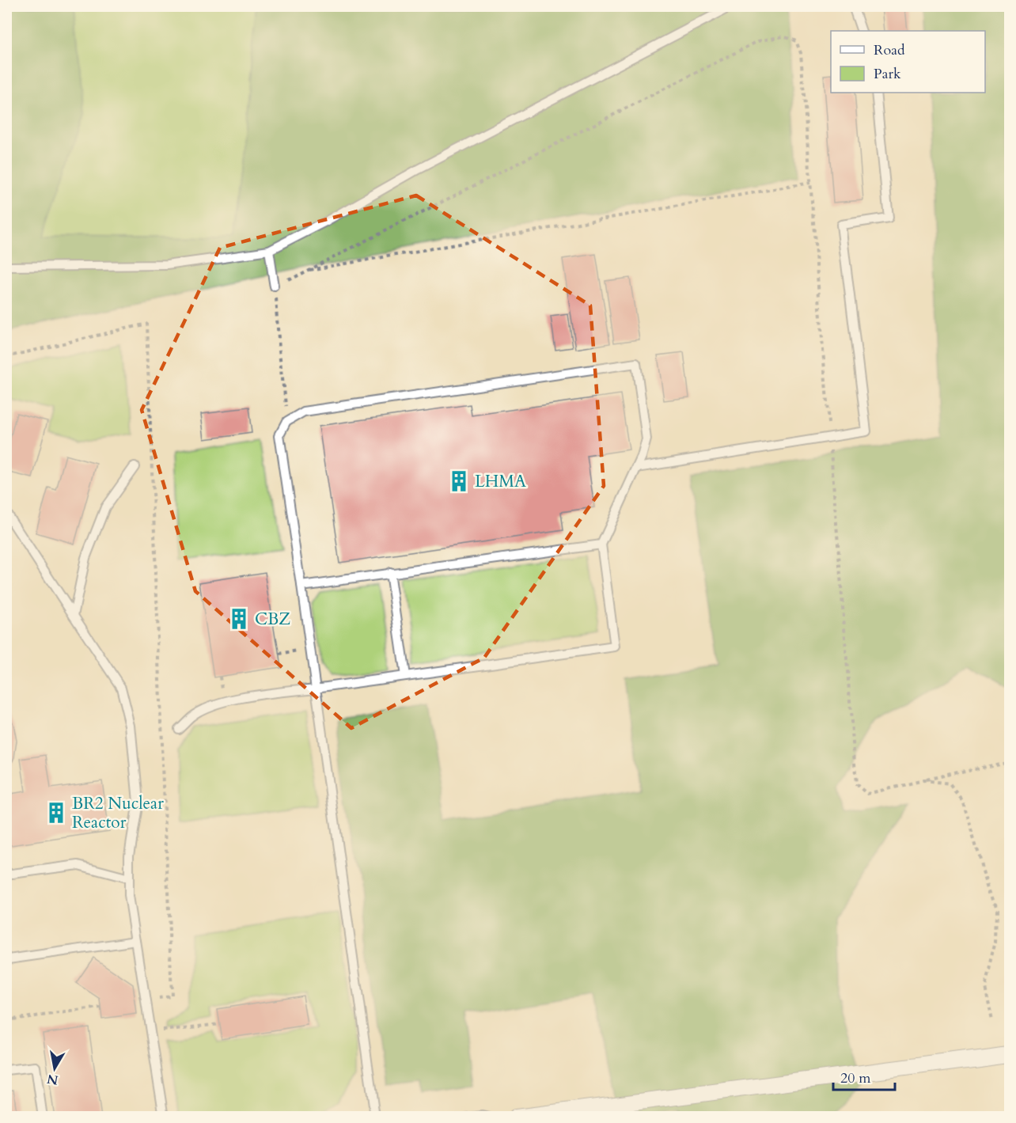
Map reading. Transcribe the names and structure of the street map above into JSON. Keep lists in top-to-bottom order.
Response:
{
  "places": {
    "building": ["LHMA", "CBZ", "BR2 Nuclear Reactor"]
  },
  "legend": ["Road", "Park"],
  "scale_bar": "20 m",
  "north": "bottom"
}
